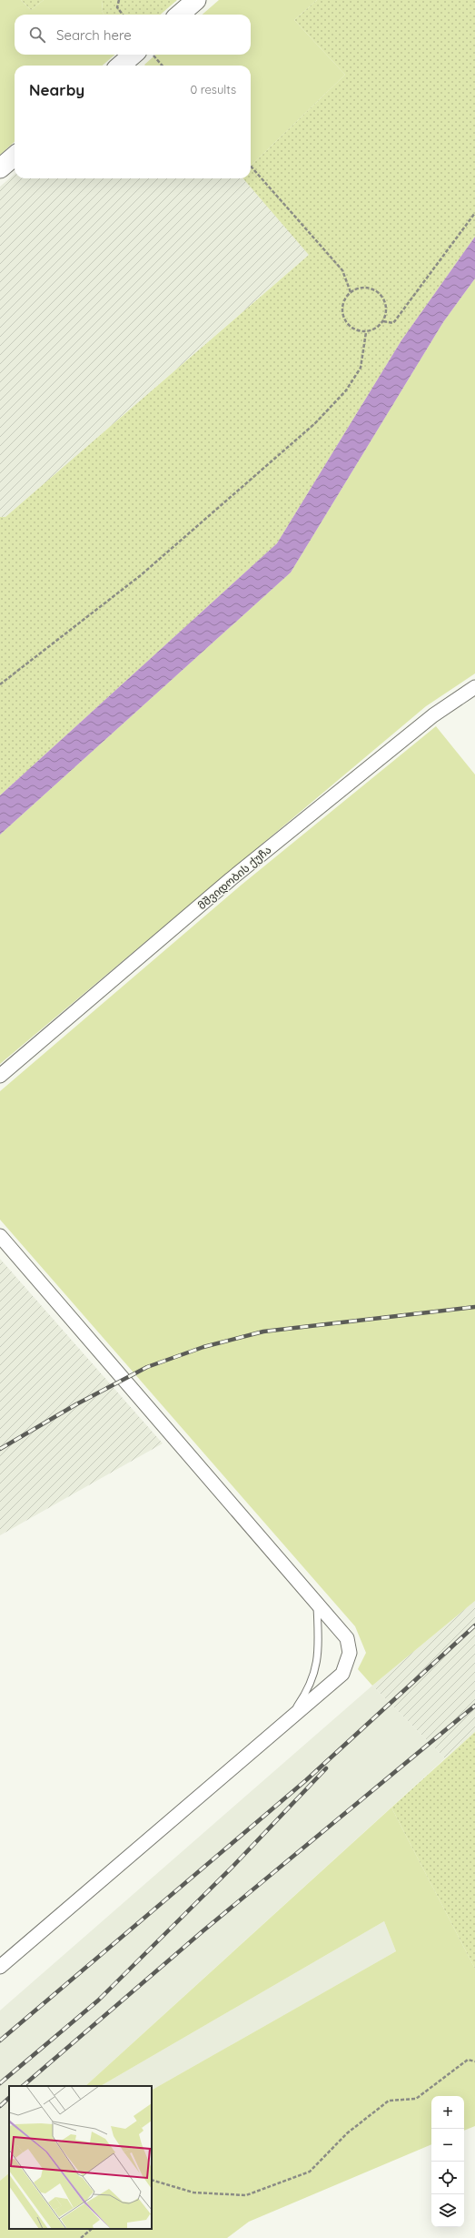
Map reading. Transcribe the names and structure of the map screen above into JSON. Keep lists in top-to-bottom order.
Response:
{
  "streets": {
    "street": ["მშვიდობის ქუჩა"]
  },
  "page": {
    "search": "Search here",
    "heading": ["Nearby", "0 results"],
    "map_buttons": ["+", "−"]
  }
}
